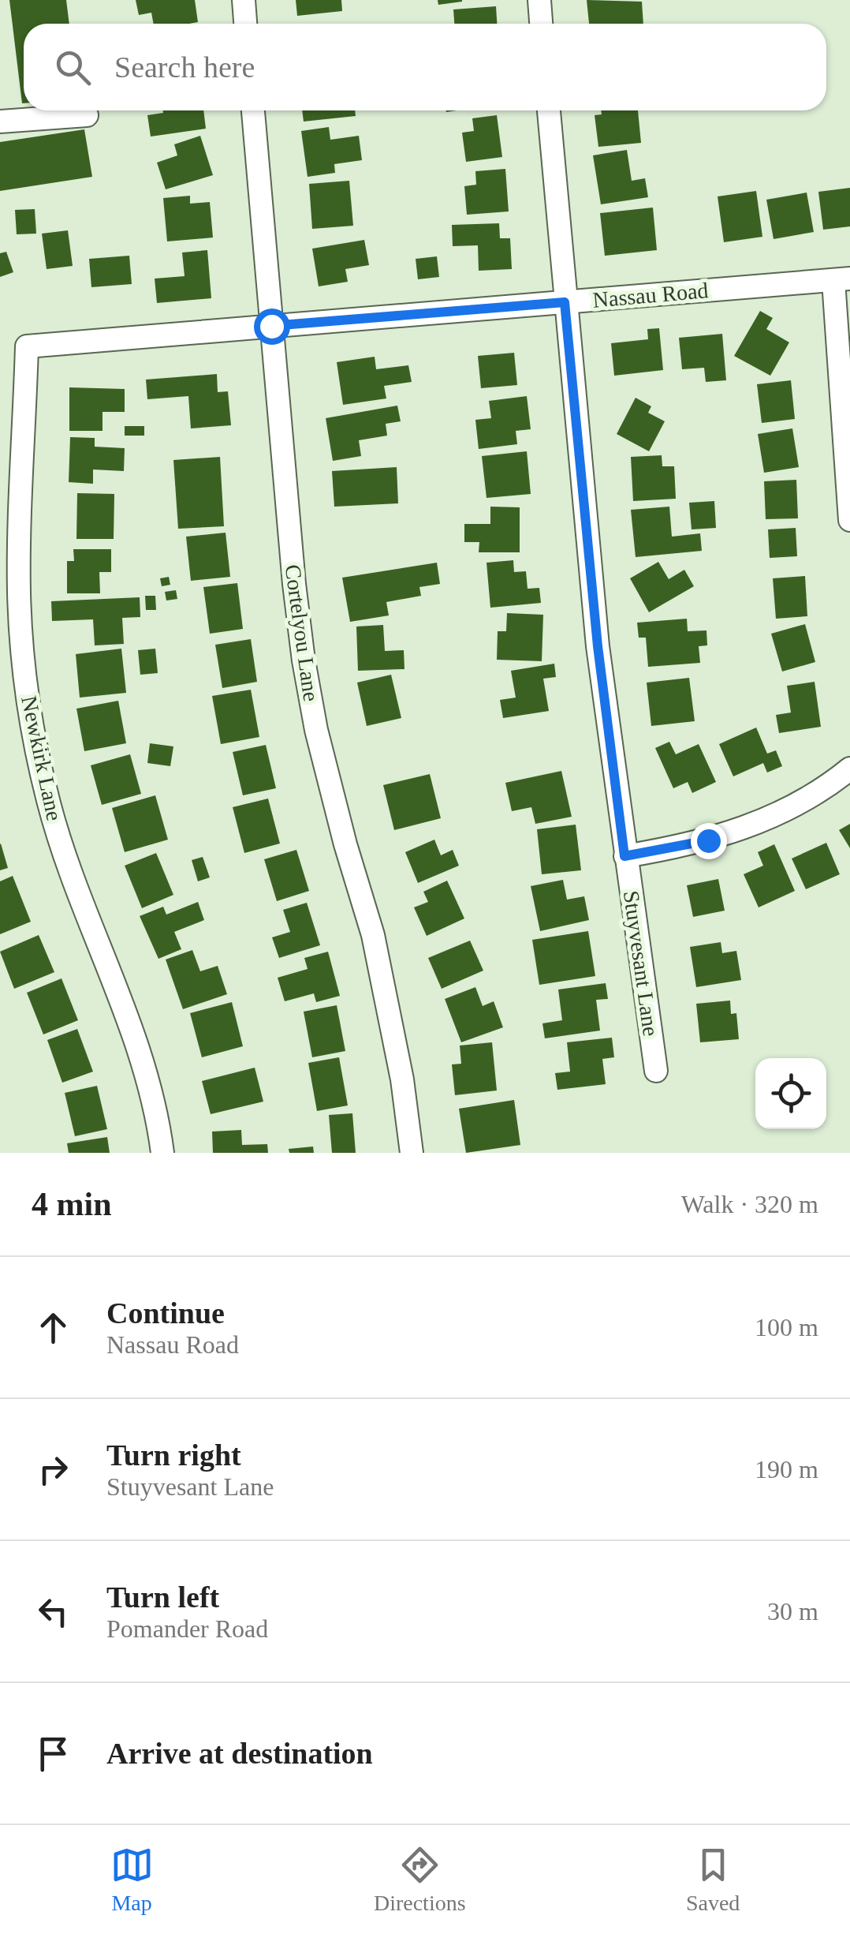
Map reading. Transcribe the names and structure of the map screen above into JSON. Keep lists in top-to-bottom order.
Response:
{
  "streets": {
    "street": [
      "Nassau Road",
      "Cortelyou Lane",
      "Newkirk Lane",
      "Stuyvesant Lane"
    ]
  },
  "crossings": [
    ["Nassau Road", "Cortelyou Lane"],
    ["Nassau Road", "Newkirk Lane"],
    ["Nassau Road", "Stuyvesant Lane"]
  ],
  "page": {
    "search": "Search here",
    "heading": ["4 min", "Walk · 320 m"],
    "list": [
      ["Continue", "Nassau Road", "100 m"],
      ["Turn right", "Stuyvesant Lane", "190 m"],
      ["Turn left", "Pomander Road", "30 m"],
      "Arrive at destination"
    ],
    "nav": ["Map", "Directions", "Saved"]
  }
}
